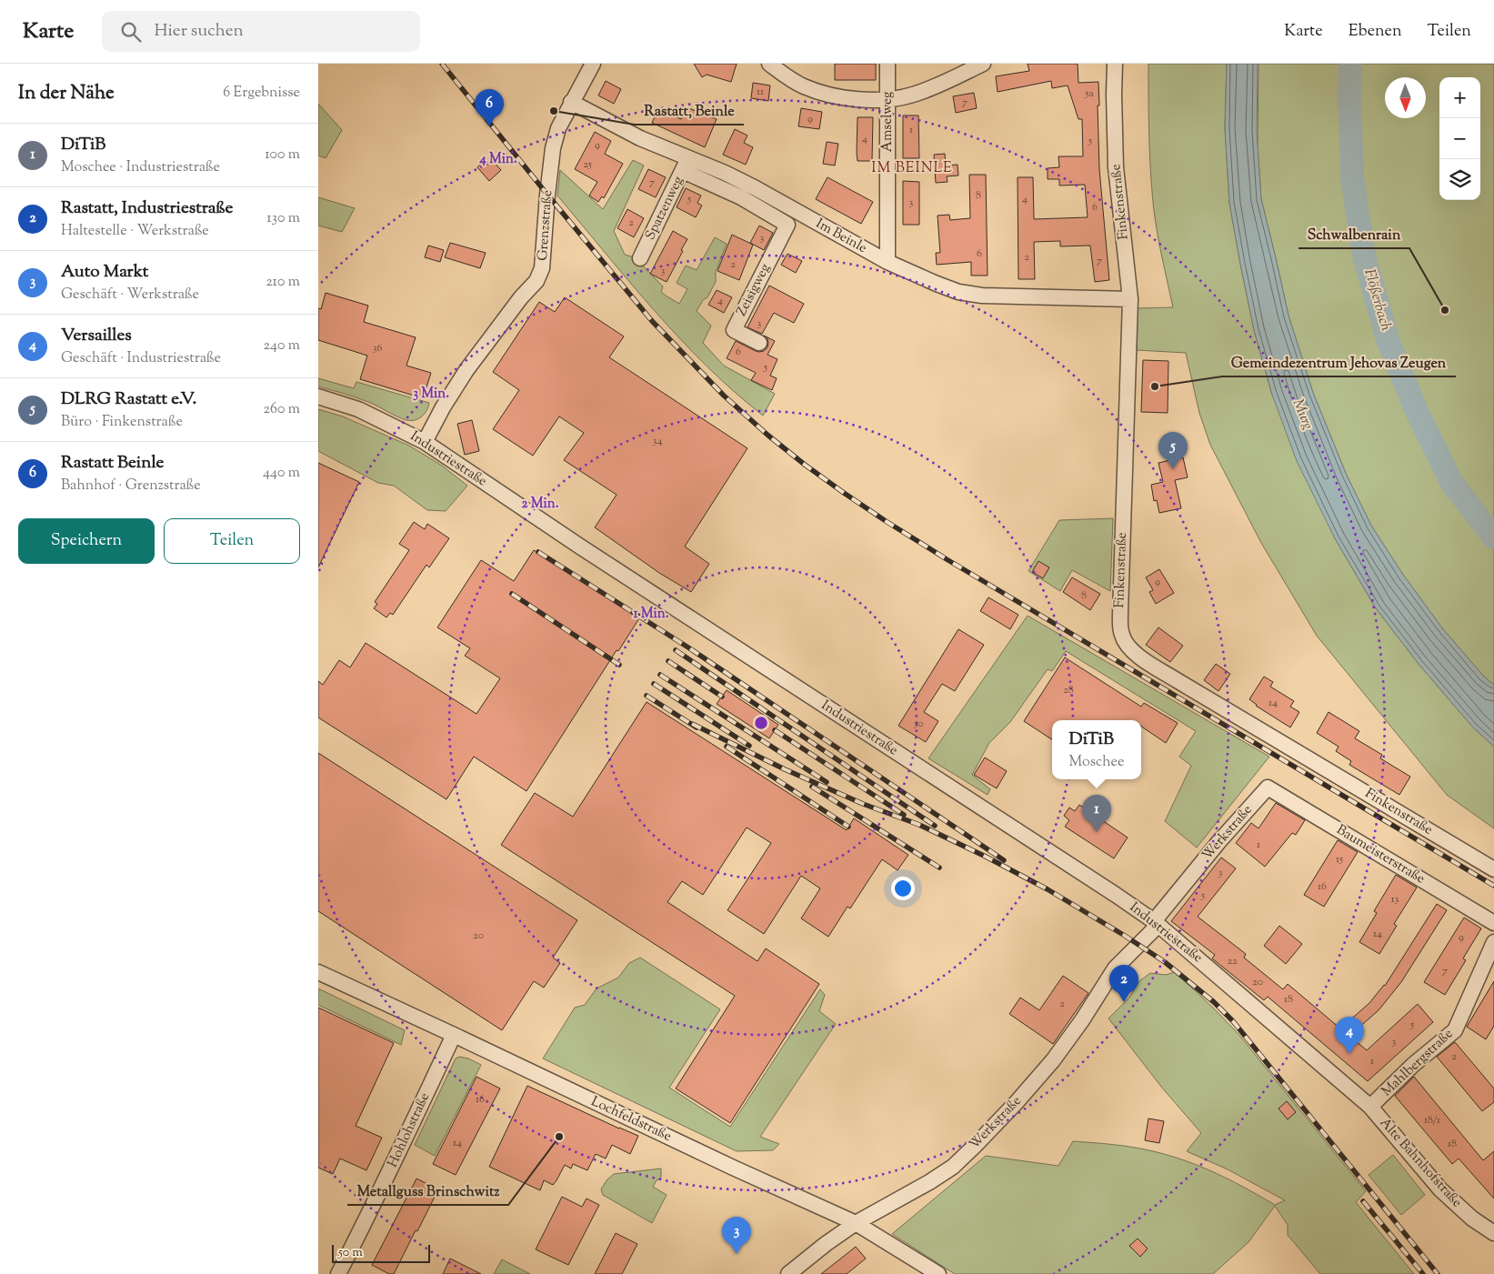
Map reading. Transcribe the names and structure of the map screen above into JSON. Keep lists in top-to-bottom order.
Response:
{
  "streets": {
    "street": [
      "Amselweg",
      "Finkenstraße",
      "Spatzenweg",
      "Grenzstraße",
      "Im Beinle",
      "Zeisigweg",
      "Industriestraße",
      "Werkstraße",
      "Baumeisterstraße",
      "Mahlbergstraße",
      "Lochfeldstraße",
      "Hohlohstraße",
      "Alte Bahnhofstraße"
    ]
  },
  "crossings": [
    ["Amselweg", "Im Beinle"],
    ["Finkenstraße", "Im Beinle"],
    ["Spatzenweg", "Im Beinle"],
    ["Grenzstraße", "Im Beinle"],
    ["Grenzstraße", "Industriestraße"],
    ["Im Beinle", "Zeisigweg"],
    ["Industriestraße", "Werkstraße"],
    ["Industriestraße", "Mahlbergstraße"],
    ["Industriestraße", "Alte Bahnhofstraße"],
    ["Werkstraße", "Baumeisterstraße"],
    ["Werkstraße", "Lochfeldstraße"],
    ["Mahlbergstraße", "Alte Bahnhofstraße"],
    ["Lochfeldstraße", "Hohlohstraße"]
  ],
  "districts": ["IM BEINLE"],
  "water": ["Flößerbach", "Murg"],
  "places": [
    "Rastatt, Beinle",
    "Schwalbenrain",
    "Gemeindezentrum Jehovas Zeugen",
    "Metallguss Brinschwitz"
  ],
  "house_numbers": [
    "11",
    "5a",
    "7",
    "9",
    "1",
    "4",
    "5",
    "9",
    "25",
    "7",
    "8",
    "5",
    "4",
    "3",
    "6",
    "2",
    "3",
    "6",
    "2",
    "7",
    "2",
    "3",
    "4",
    "3",
    "36",
    "6",
    "5",
    "34",
    "9",
    "8",
    "28",
    "14",
    "30",
    "1",
    "15",
    "3",
    "16",
    "5",
    "13",
    "14",
    "20",
    "9",
    "22",
    "7",
    "20",
    "18",
    "2",
    "5",
    "3",
    "2",
    "1",
    "16",
    "18/1",
    "14",
    "18"
  ],
  "scale_bar": "50 m",
  "north": "bottom",
  "page": {
    "header": "Karte",
    "search": "Hier suchen",
    "nav": ["Karte", "Ebenen", "Teilen"],
    "heading": ["In der Nähe", "6 Ergebnisse"],
    "map_buttons": ["+", "−"],
    "pins": [
      "6",
      "5",
      "1",
      "2",
      "4",
      "3"
    ],
    "list": [
      {
        "mark": "1",
        "name": "DiTiB",
        "note": "Moschee · Industriestraße",
        "value": "100 m"
      },
      {
        "mark": "2",
        "name": "Rastatt, Industriestraße",
        "note": "Haltestelle · Werkstraße",
        "value": "130 m"
      },
      {
        "mark": "3",
        "name": "Auto Markt",
        "note": "Geschäft · Werkstraße",
        "value": "210 m"
      },
      {
        "mark": "4",
        "name": "Versailles",
        "note": "Geschäft · Industriestraße",
        "value": "240 m"
      },
      {
        "mark": "5",
        "name": "DLRG Rastatt e.V.",
        "note": "Büro · Finkenstraße",
        "value": "260 m"
      },
      {
        "mark": "6",
        "name": "Rastatt Beinle",
        "note": "Bahnhof · Grenzstraße",
        "value": "440 m"
      }
    ],
    "buttons": ["Speichern", "Teilen"],
    "popup": ["DiTiB", "Moschee"],
    "scale": "50 m"
  },
  "rings": [
    "4 Min.",
    "3 Min.",
    "2 Min.",
    "1 Min."
  ]
}
